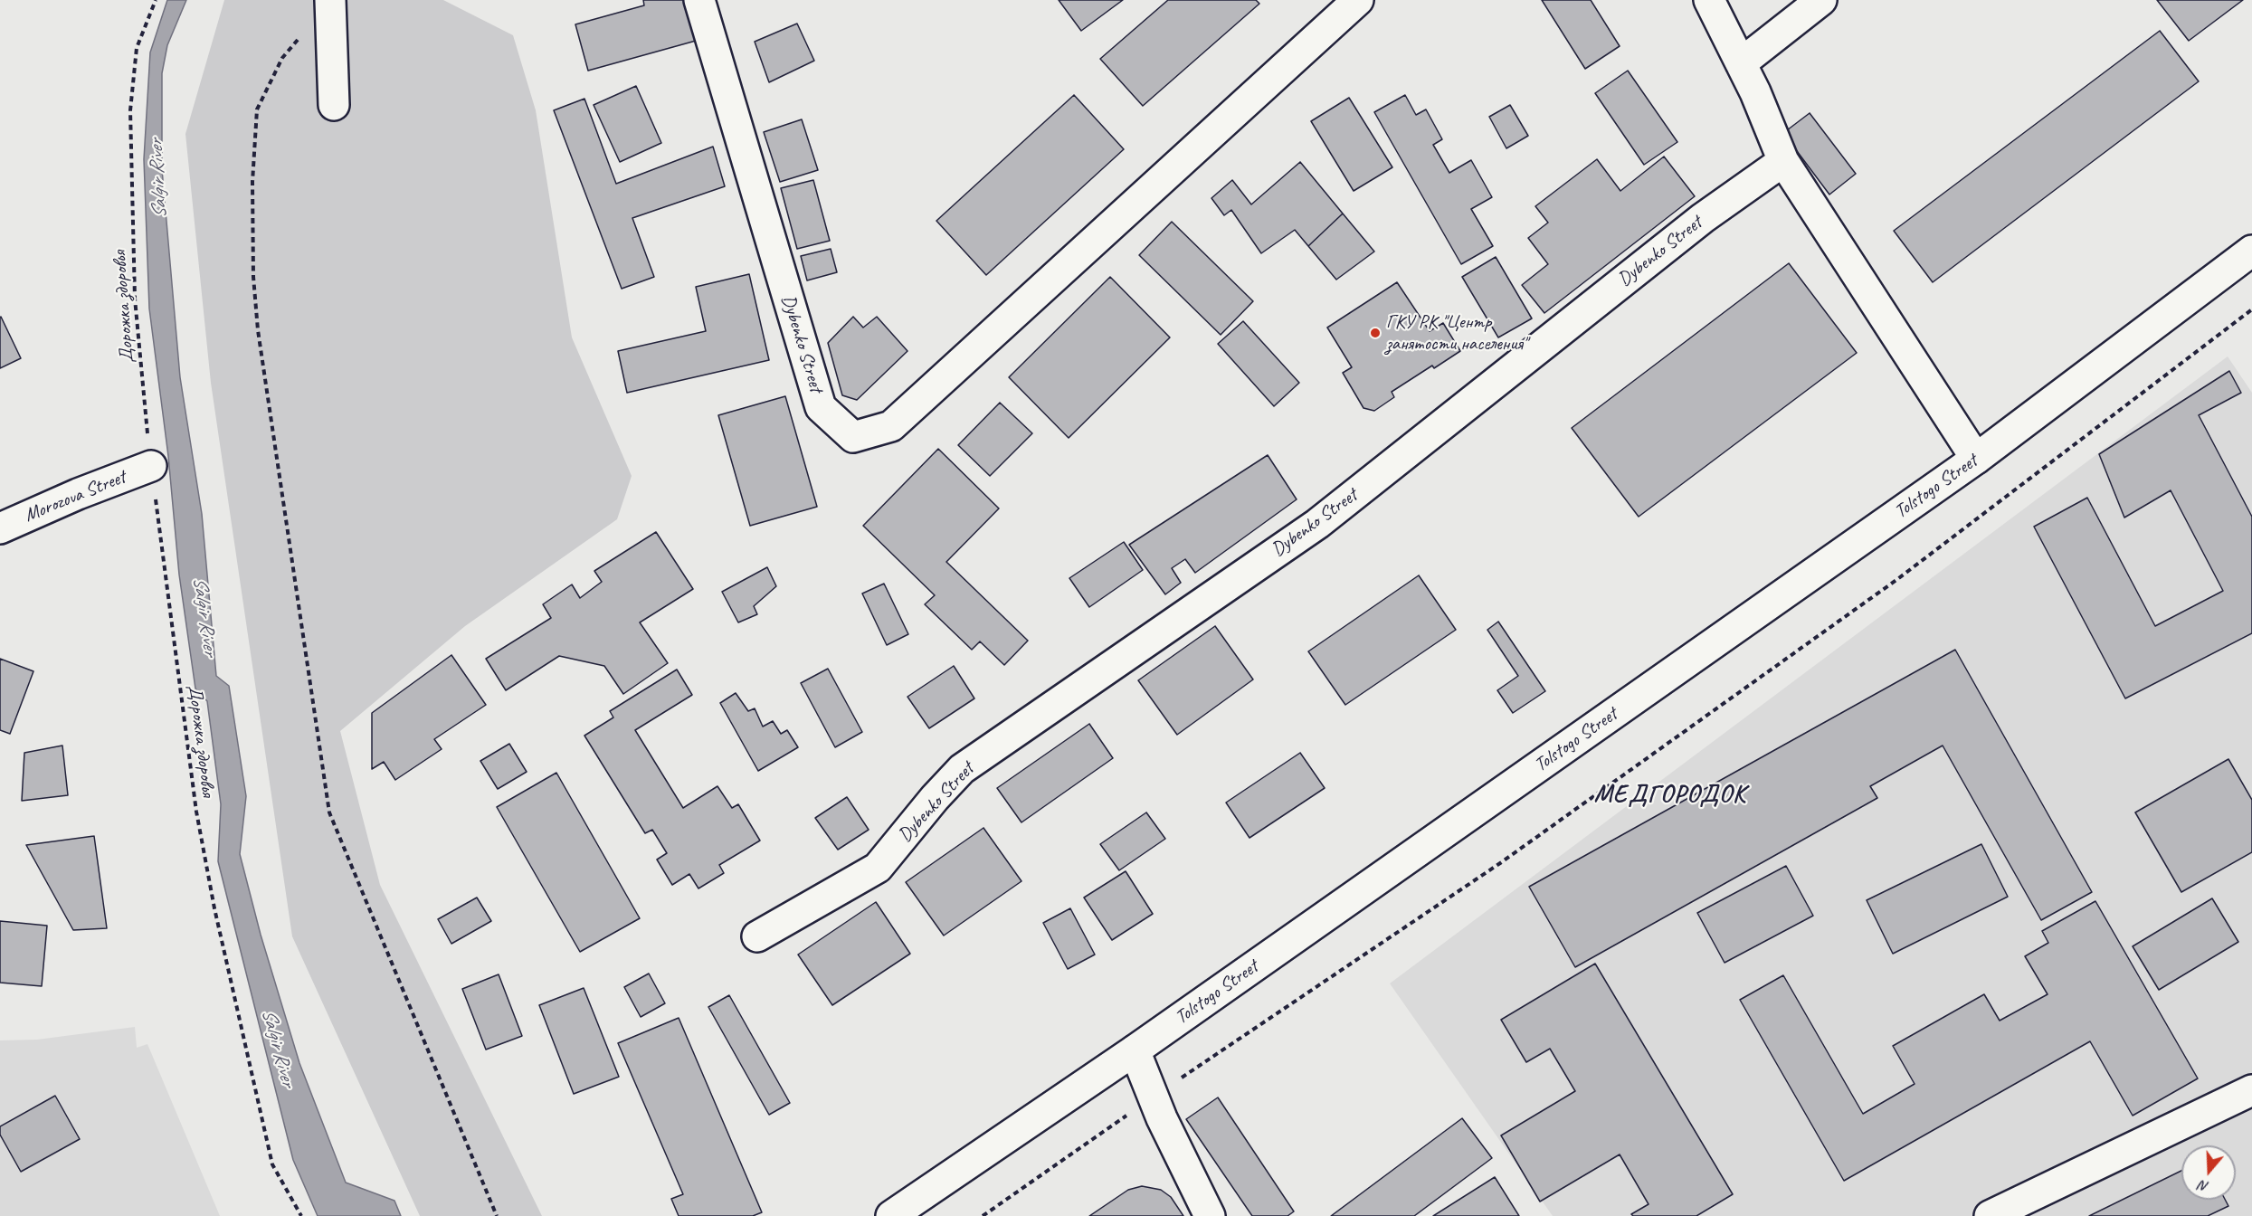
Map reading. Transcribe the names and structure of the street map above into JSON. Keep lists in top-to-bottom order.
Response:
{
  "streets": {
    "street": ["Dybenko Street", "Tolstogo Street", "Morozova Street"],
    "path": ["Дорожка здоровья"]
  },
  "crossings": [
    ["Дорожка здоровья", "Morozova Street"]
  ],
  "districts": ["МЕДГОРОДОК"],
  "water": ["Salgir River"],
  "places": ["ГКУ РК \"Центр занятости населения\""],
  "north": "bottom"
}
